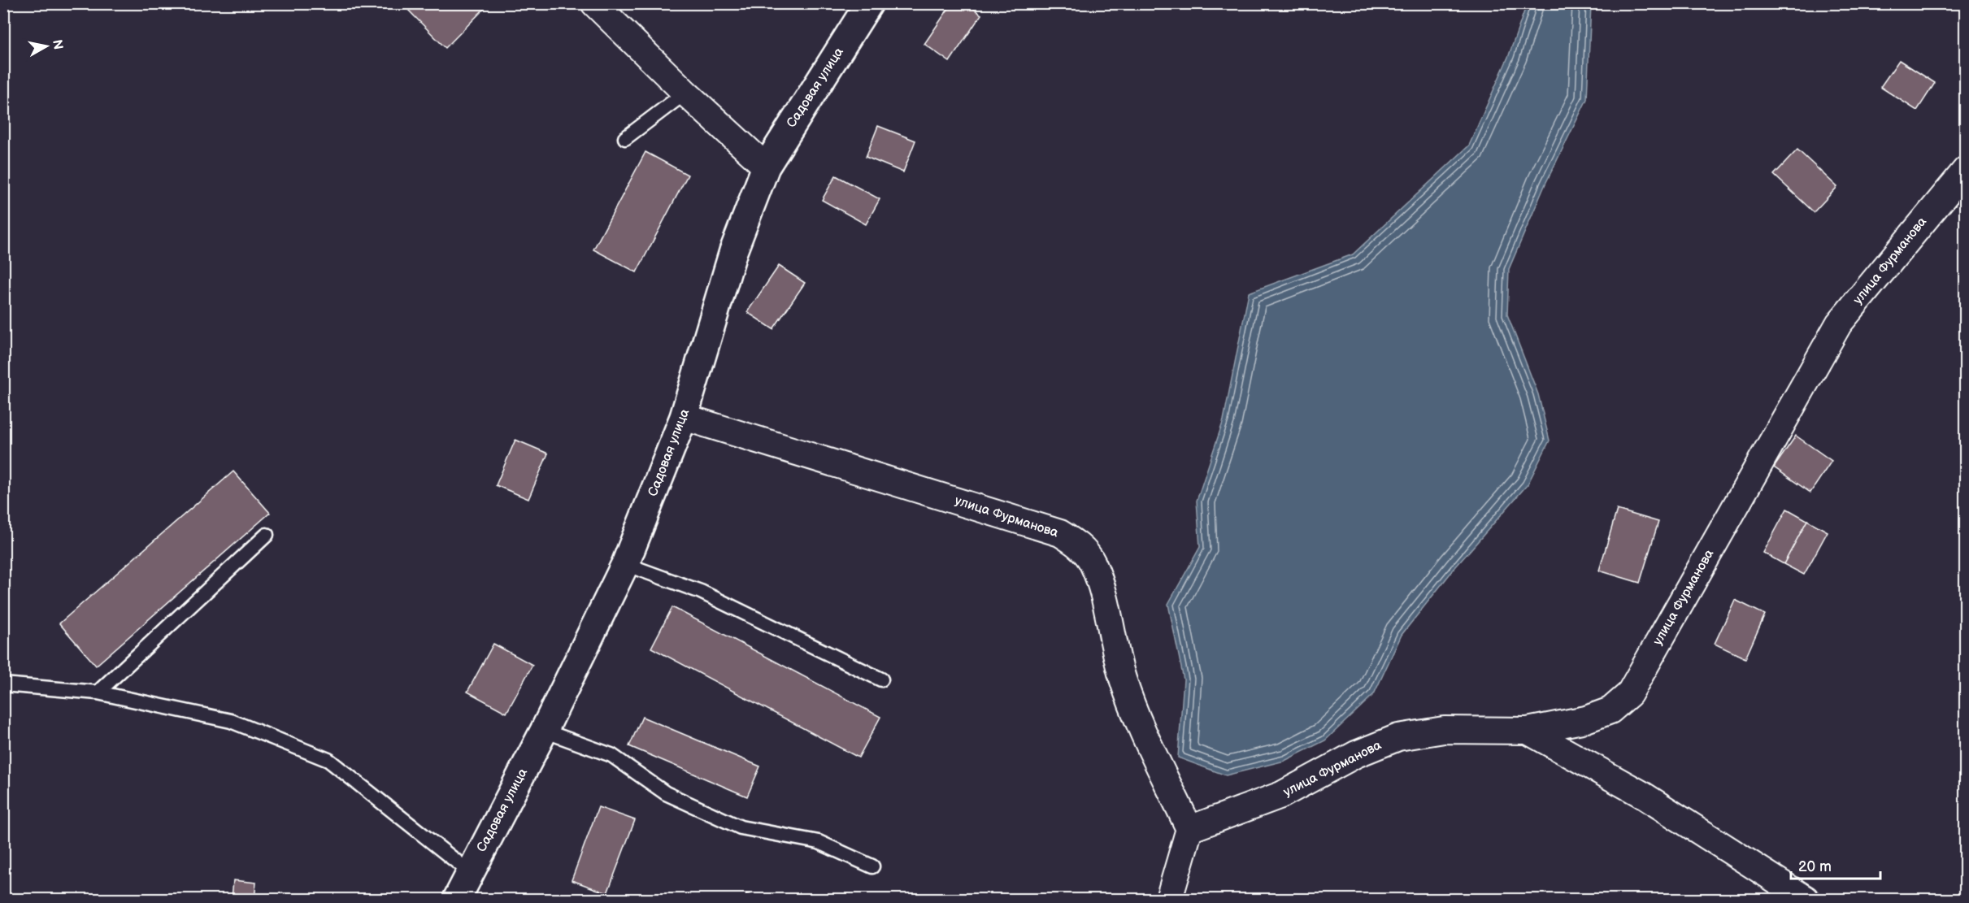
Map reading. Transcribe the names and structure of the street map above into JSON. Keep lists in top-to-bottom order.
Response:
{
  "streets": {
    "street": ["Садовая улица", "улица Фурманова"]
  },
  "crossings": [
    ["Садовая улица", "улица Фурманова"]
  ],
  "scale_bar": "20 m",
  "north": "right"
}
